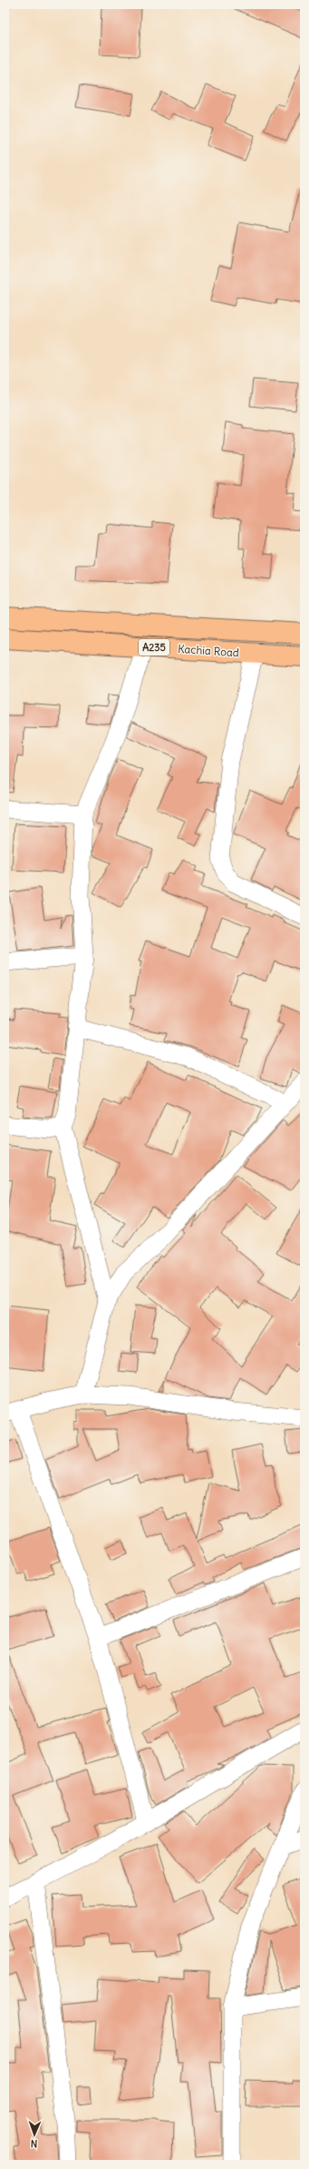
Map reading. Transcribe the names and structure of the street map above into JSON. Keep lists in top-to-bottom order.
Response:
{
  "streets": {
    "highway": ["A235", "Kachia Road"]
  },
  "north": "bottom"
}
